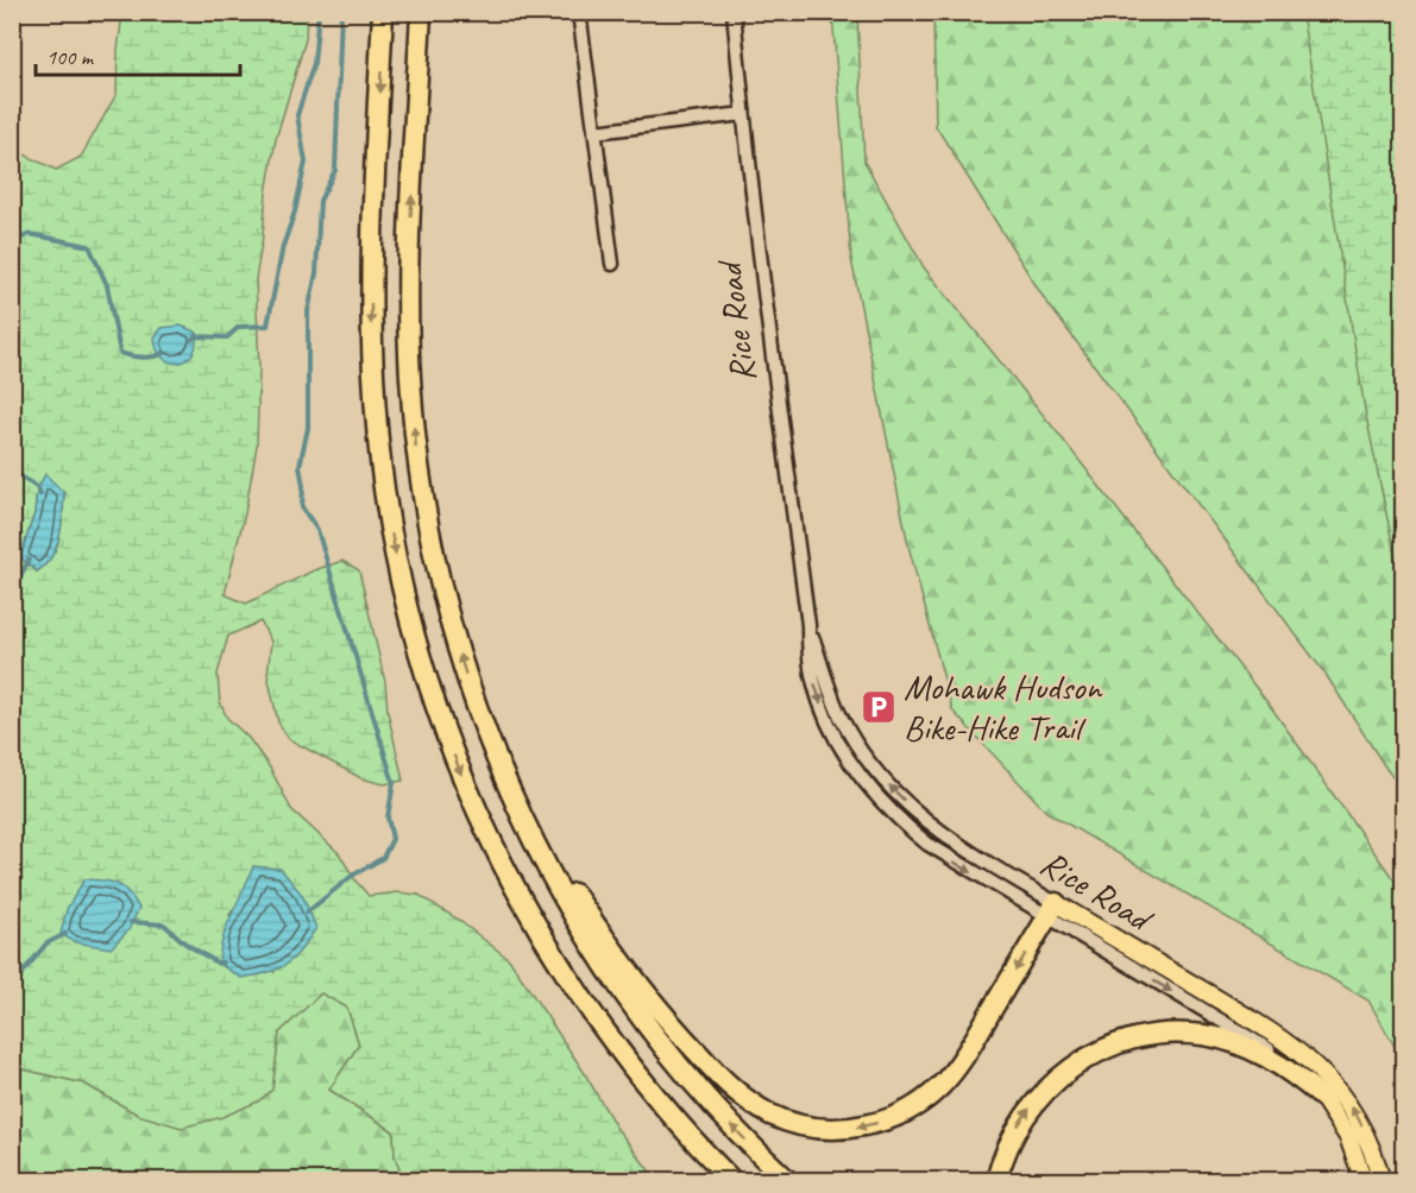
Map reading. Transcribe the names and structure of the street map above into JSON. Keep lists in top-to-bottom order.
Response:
{
  "streets": {
    "main road": ["Rice Road"]
  },
  "places": {
    "parking": ["Mohawk Hudson Bike-Hike Trail"]
  },
  "scale_bar": "100 m"
}
